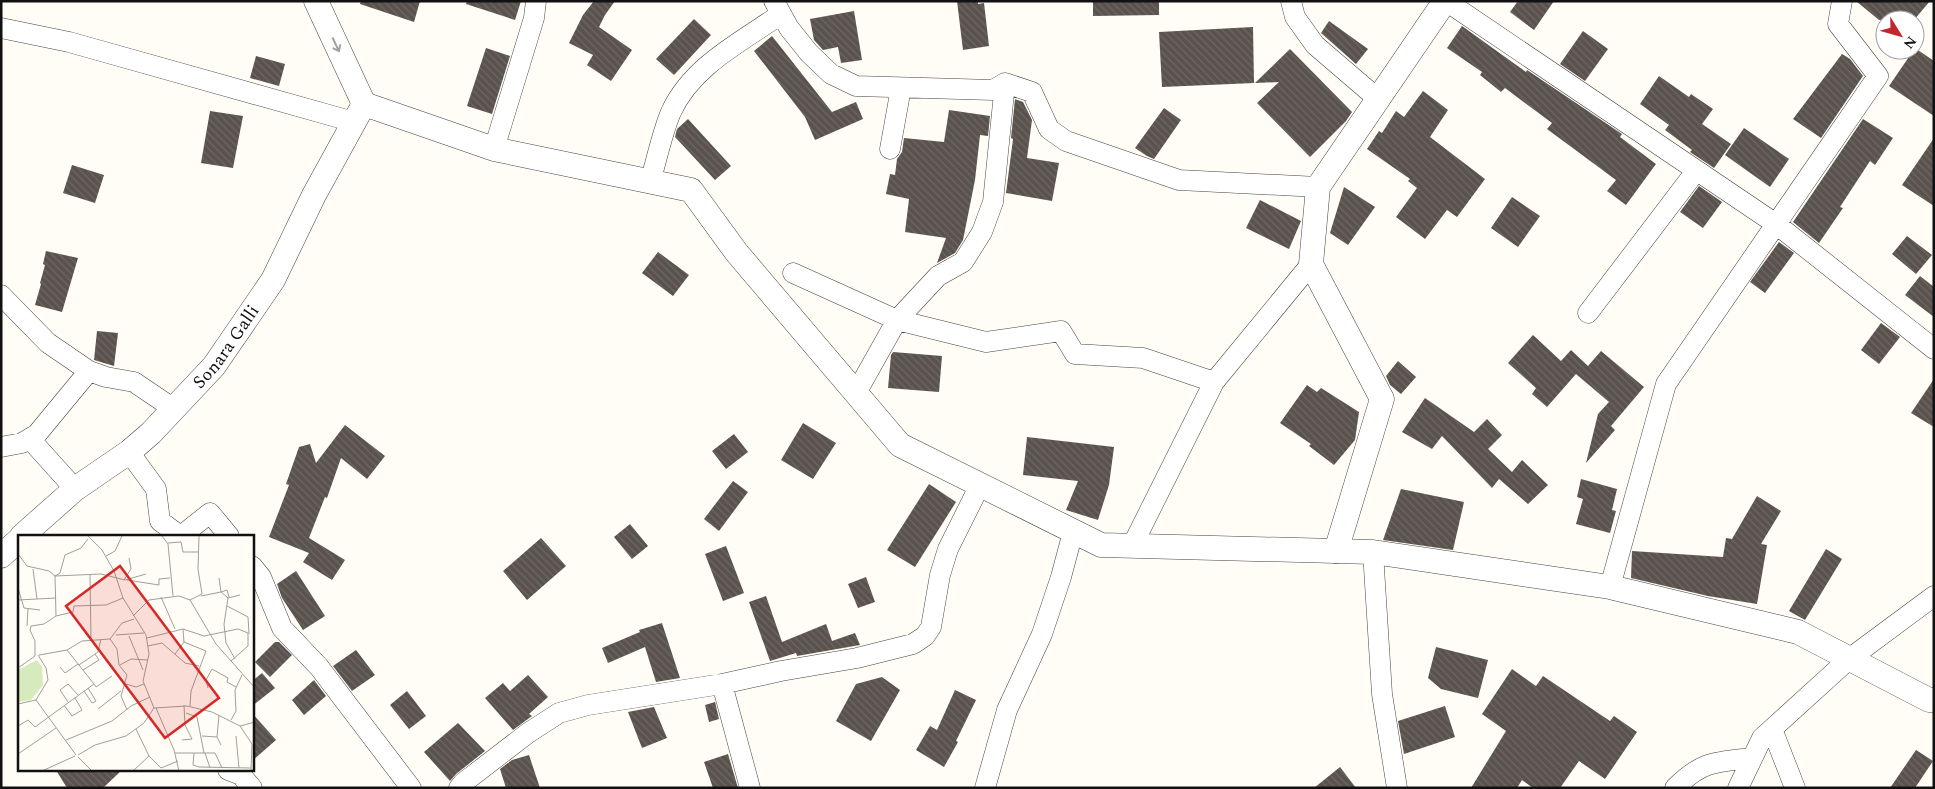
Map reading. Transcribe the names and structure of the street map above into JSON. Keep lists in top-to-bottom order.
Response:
{
  "streets": {
    "street": ["Sonara Galli"]
  },
  "north": "bottom right"
}
